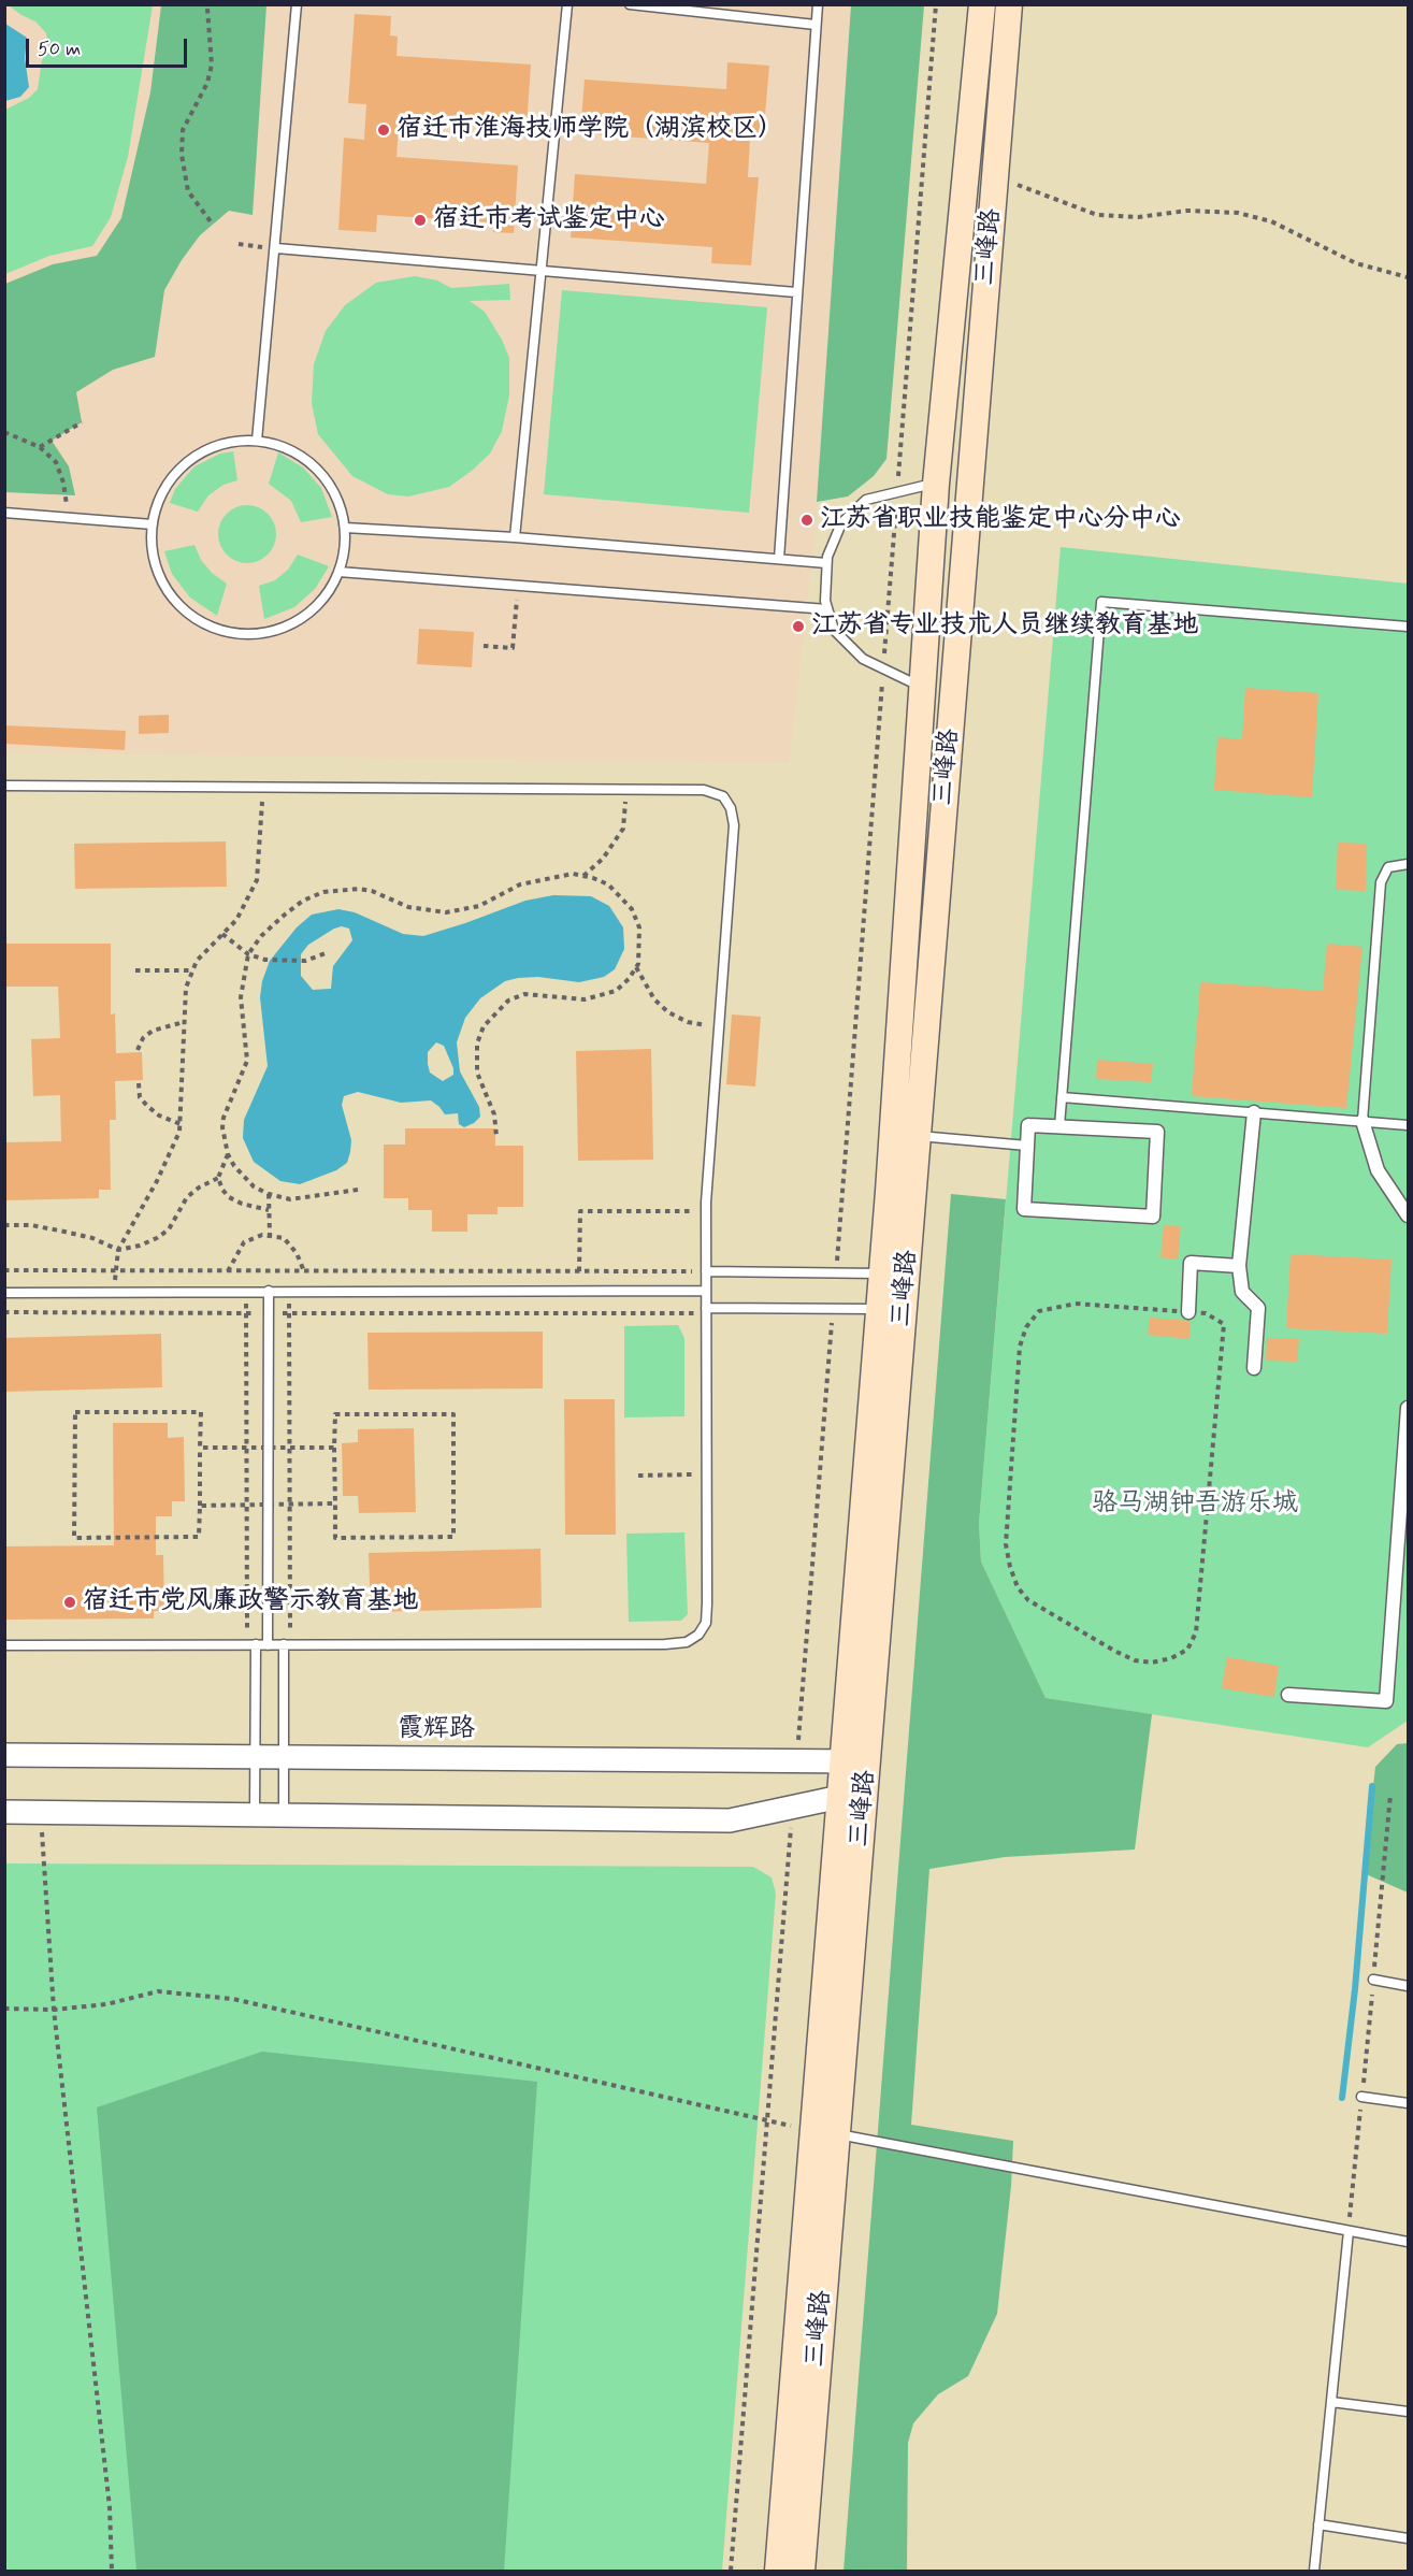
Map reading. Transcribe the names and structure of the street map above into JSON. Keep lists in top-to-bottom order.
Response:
{
  "streets": {
    "main road": ["三峰路"],
    "street": ["霞辉路"]
  },
  "crossings": [
    ["三峰路", "霞辉路"]
  ],
  "parks": ["骆马湖钟吾游乐城"],
  "places": [
    "宿迁市淮海技师学院（湖滨校区）",
    "宿迁市考试鉴定中心",
    "江苏省职业技能鉴定中心分中心",
    "江苏省专业技术人员继续教育基地",
    "宿迁市党风廉政警示教育基地"
  ],
  "scale_bar": "50 m"
}
